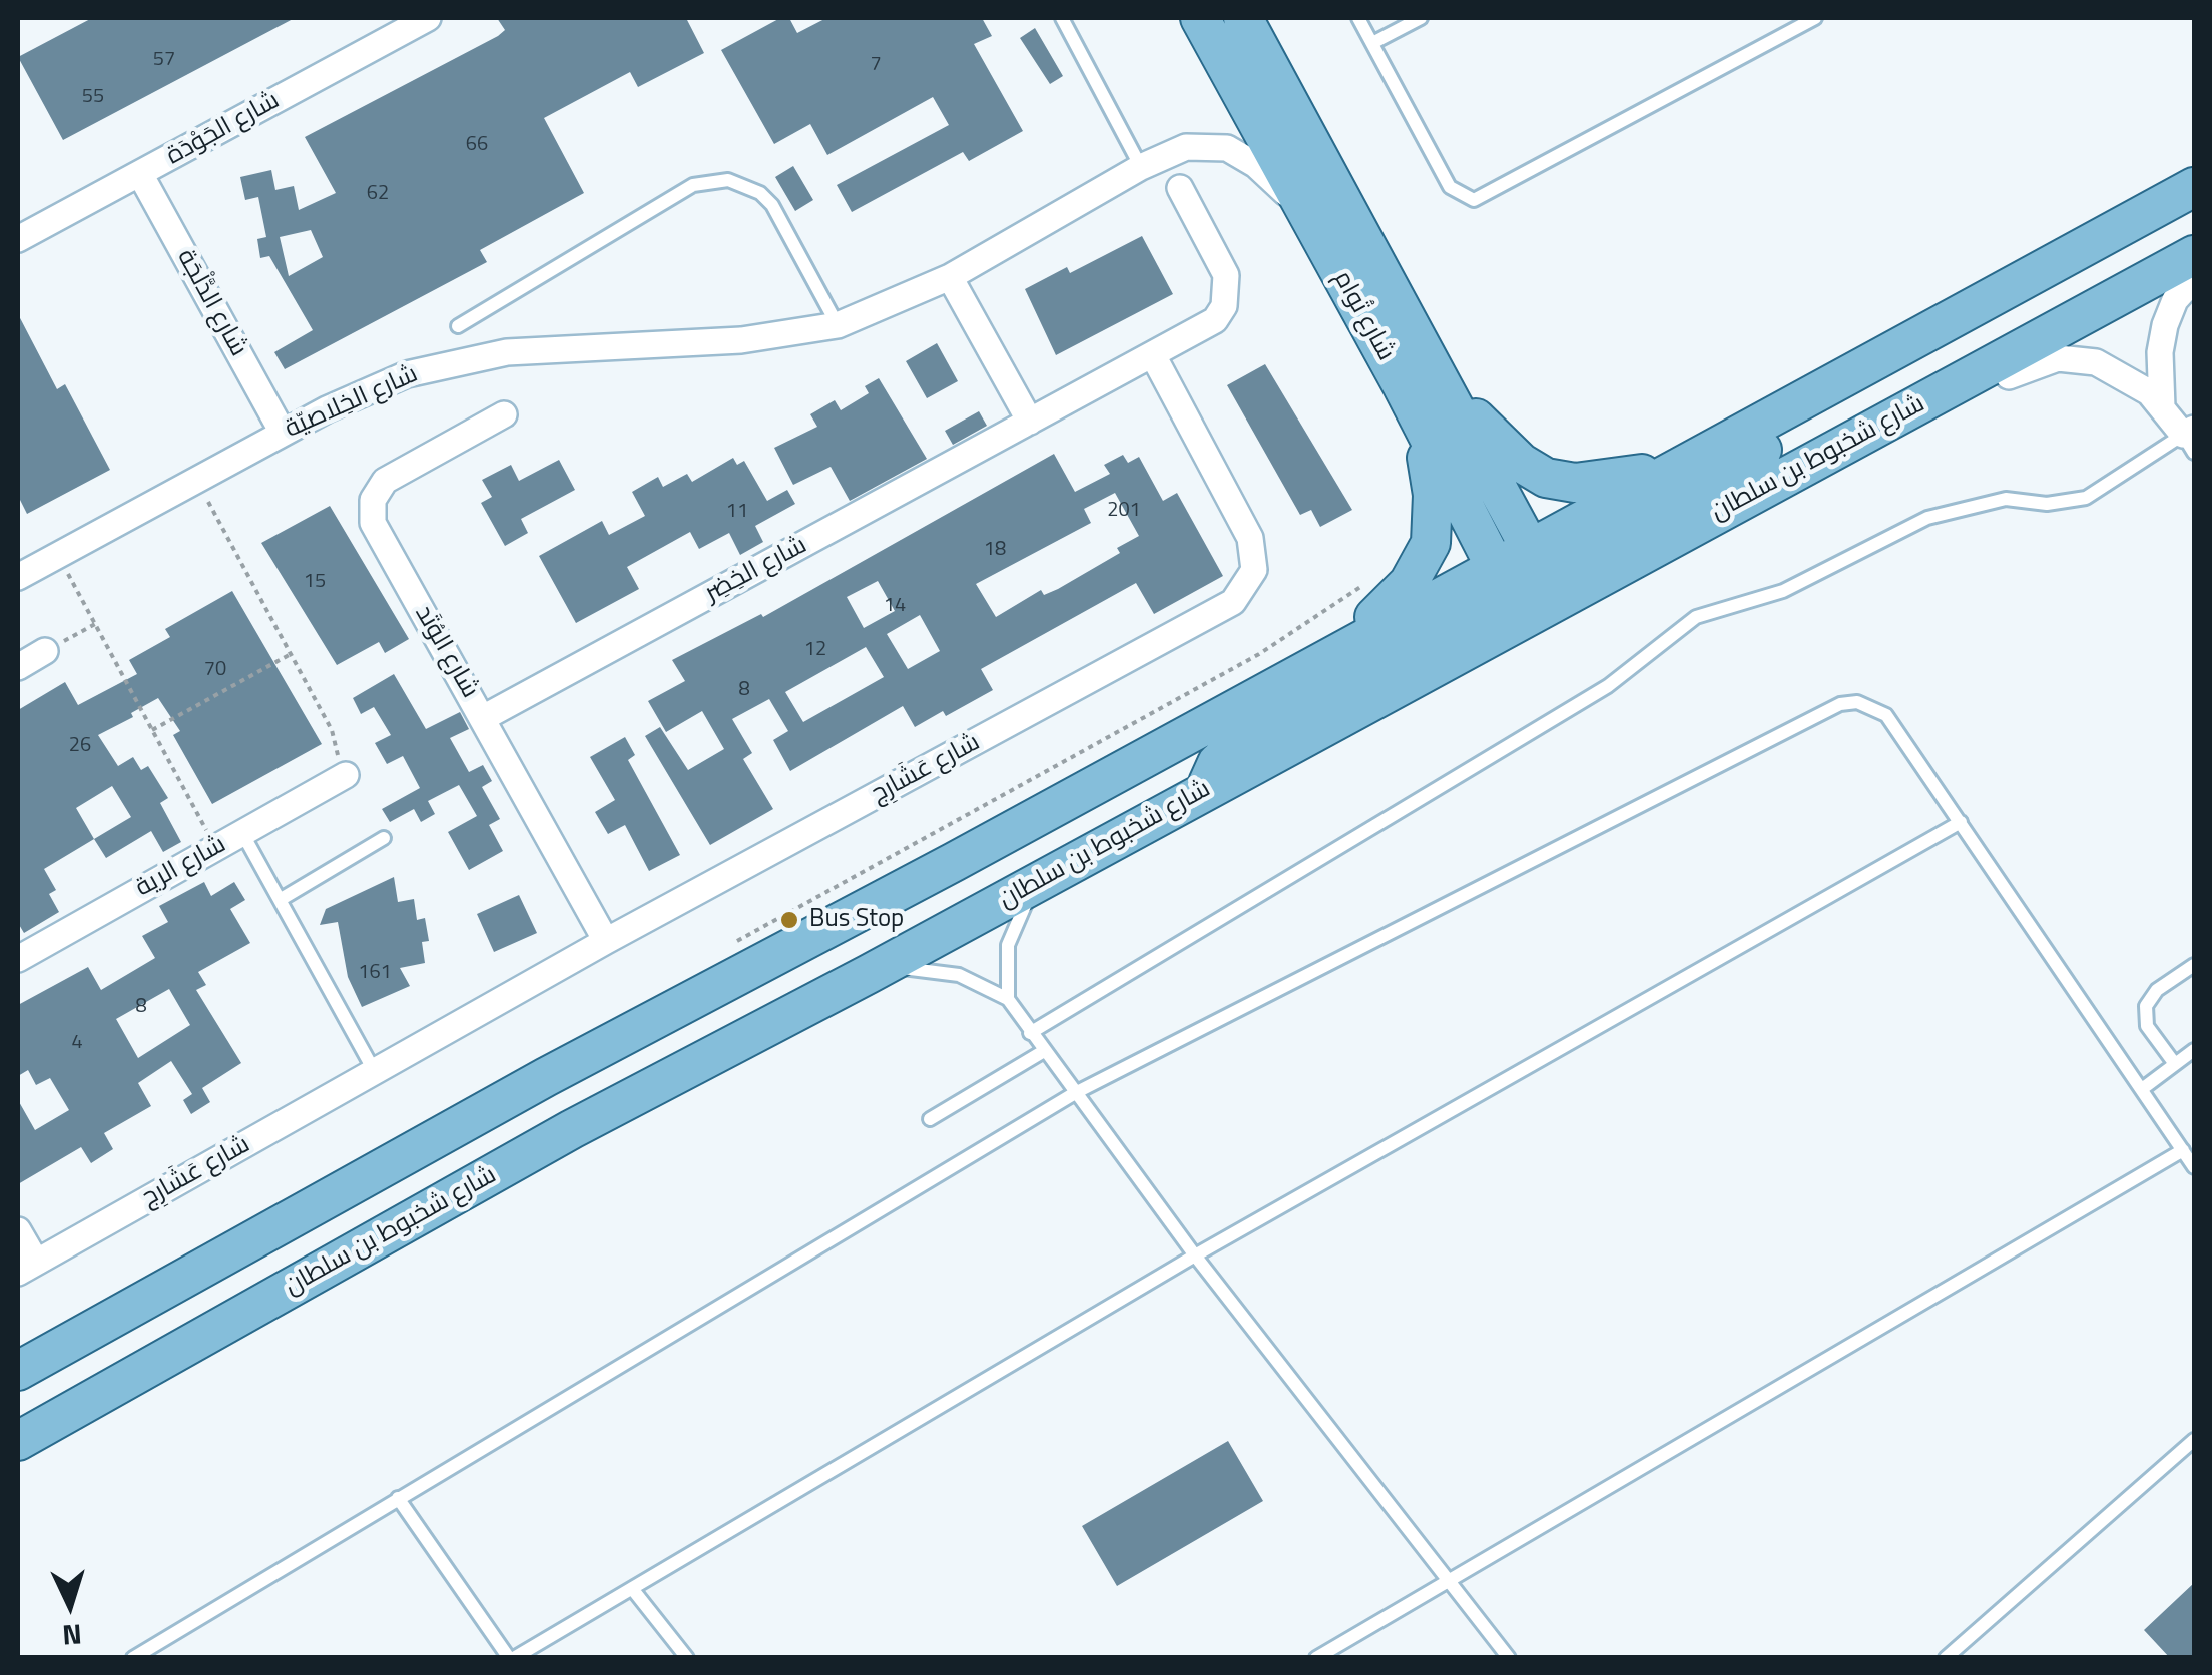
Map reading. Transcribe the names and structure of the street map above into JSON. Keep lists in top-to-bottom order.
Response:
{
  "streets": {
    "main road": ["شارع تُوام", "شارع شخبوط بن سلطان"],
    "street": [
      "شارع الجَوْدَة",
      "شارع الدَّلْجَة",
      "شارع الخِلاصيّة",
      "شارع الخِضِر",
      "شارع الوُتَد",
      "شارع عَشَارِج",
      "شارع الرية"
    ]
  },
  "crossings": [
    ["شارع الجَوْدَة", "شارع الدَّلْجَة"],
    ["شارع الدَّلْجَة", "شارع الخِلاصيّة"],
    ["شارع تُوام", "شارع الخِلاصيّة"],
    ["شارع تُوام", "شارع شخبوط بن سلطان"],
    ["شارع الخِضِر", "شارع الوُتَد"],
    ["شارع الخِضِر", "شارع عَشَارِج"],
    ["شارع الوُتَد", "شارع عَشَارِج"]
  ],
  "places": ["Bus Stop"],
  "house_numbers": [
    "57",
    "7",
    "55",
    "66",
    "62",
    "201",
    "11",
    "18",
    "15",
    "14",
    "12",
    "70",
    "8",
    "26",
    "161",
    "8",
    "4"
  ],
  "north": "bottom"
}
